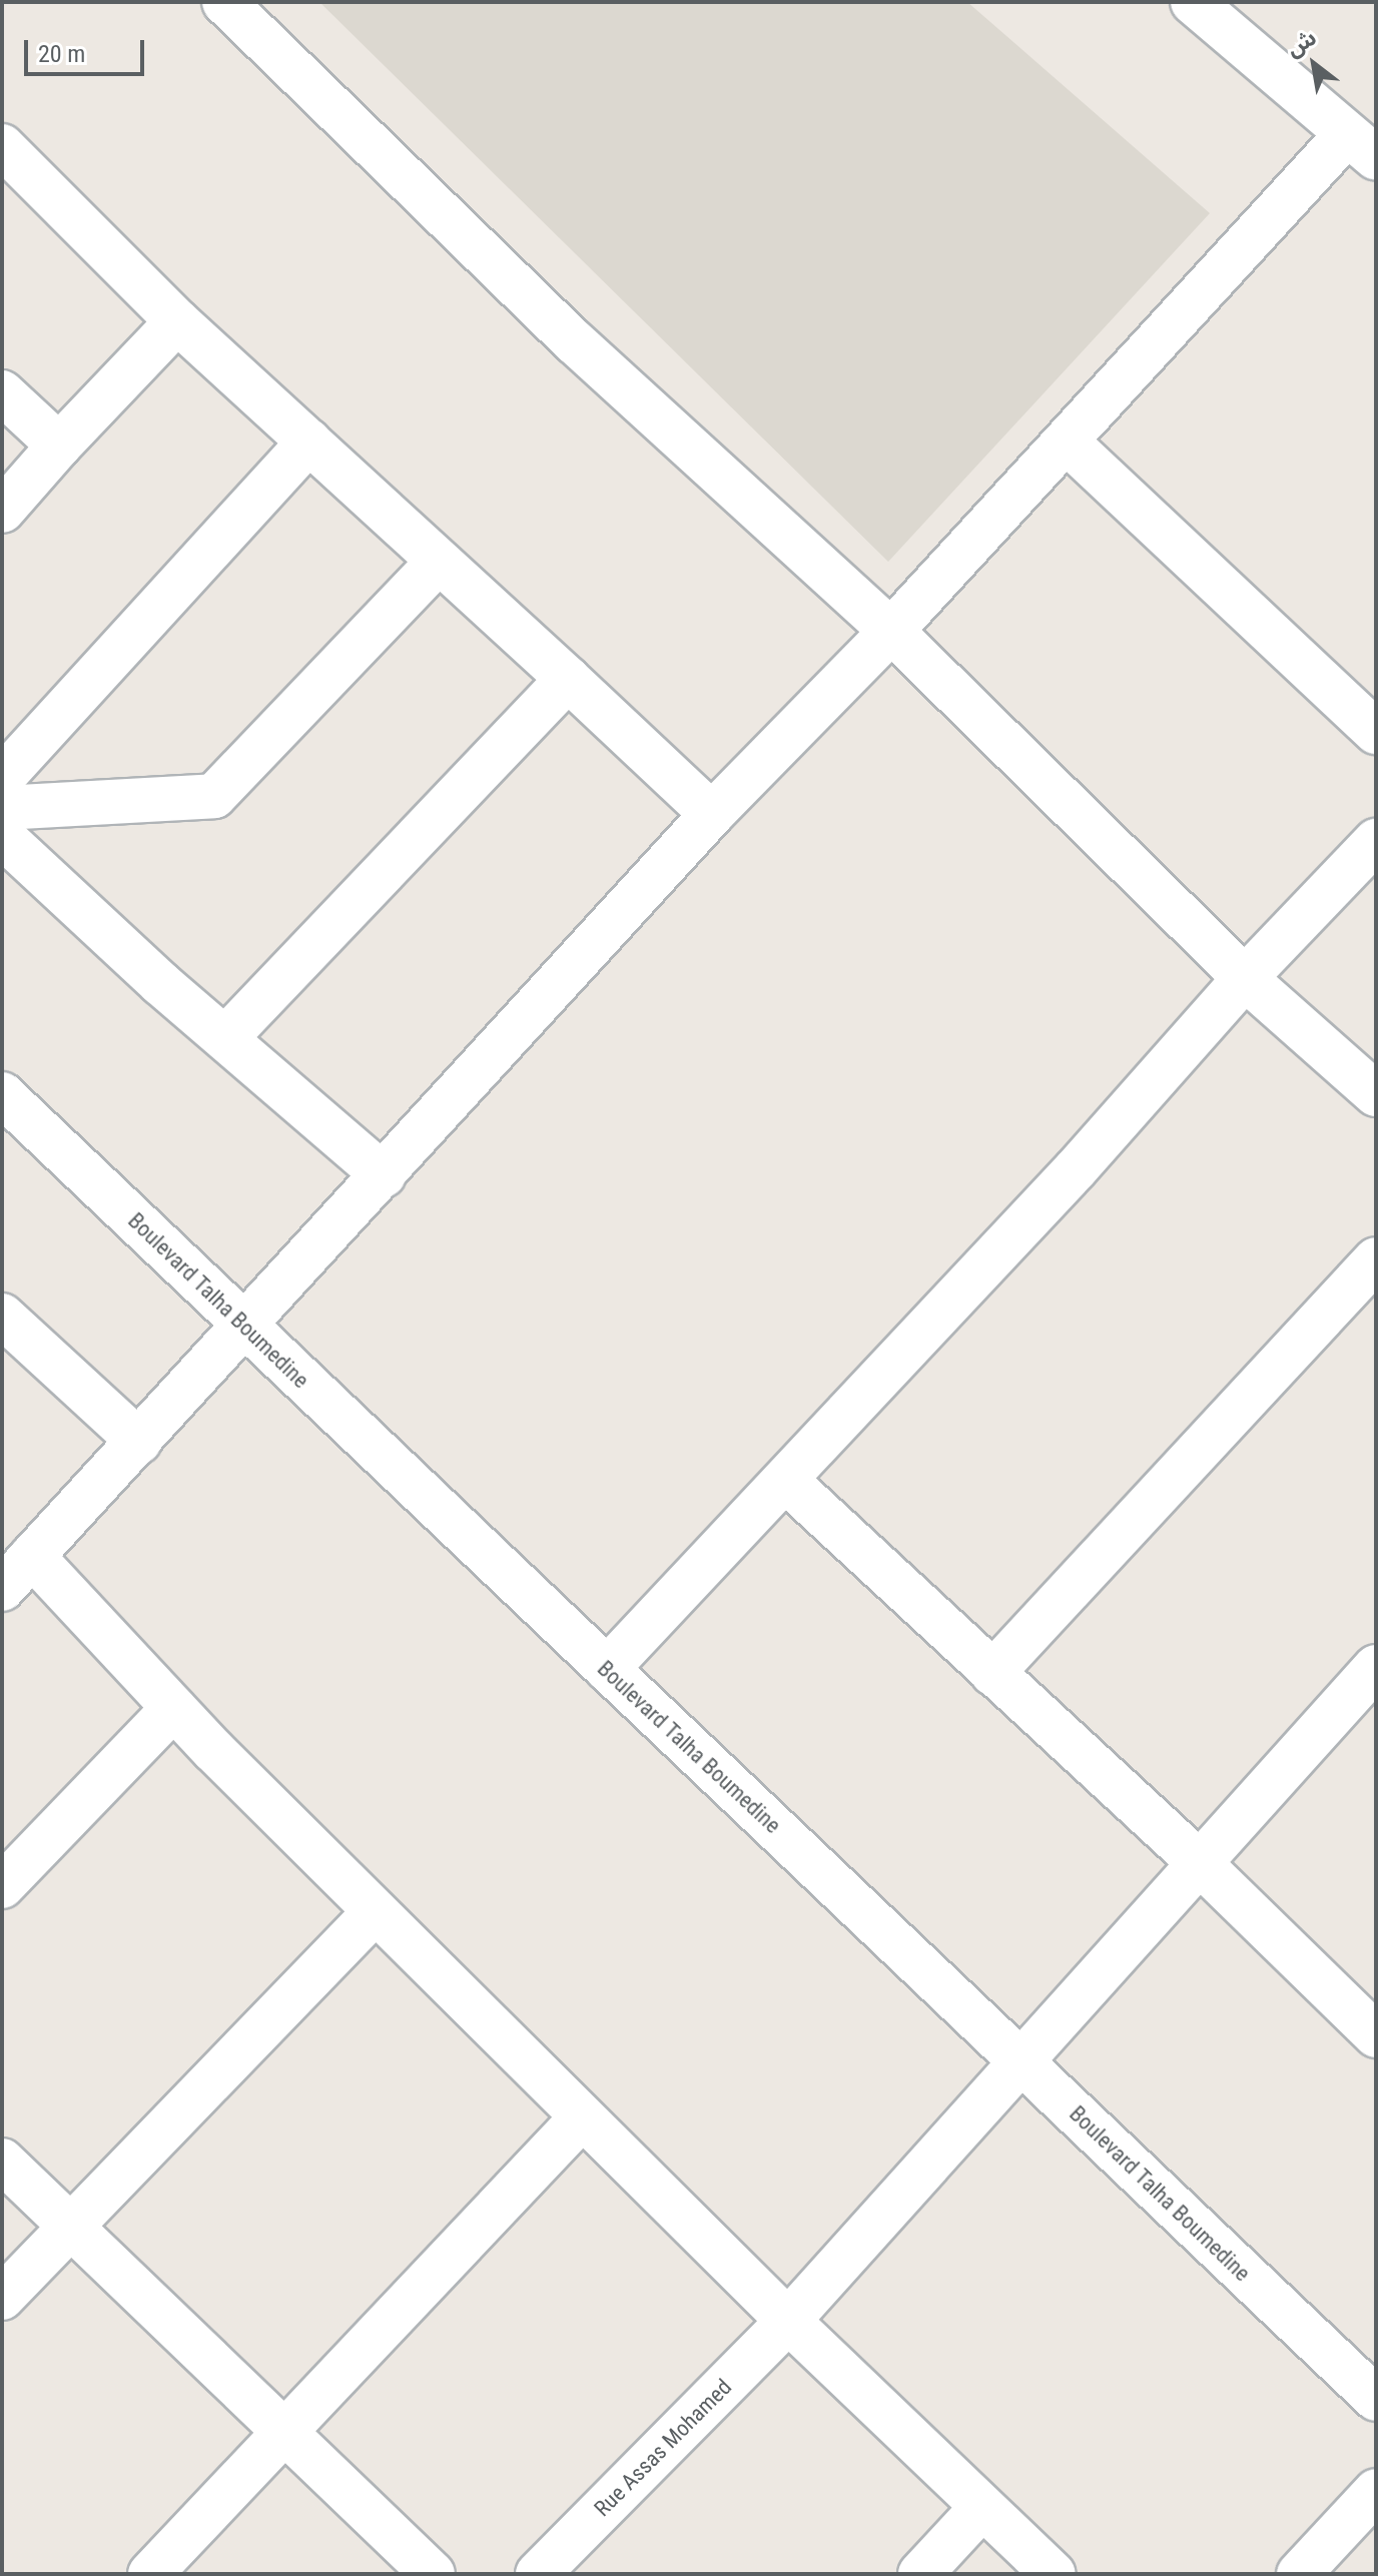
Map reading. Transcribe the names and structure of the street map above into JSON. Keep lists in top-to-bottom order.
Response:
{
  "streets": {
    "street": ["Boulevard Talha Boumedine", "Rue Assas Mohamed"]
  },
  "crossings": [
    ["Boulevard Talha Boumedine", "Rue Assas Mohamed"]
  ],
  "scale_bar": "20 m",
  "north": "top left"
}
